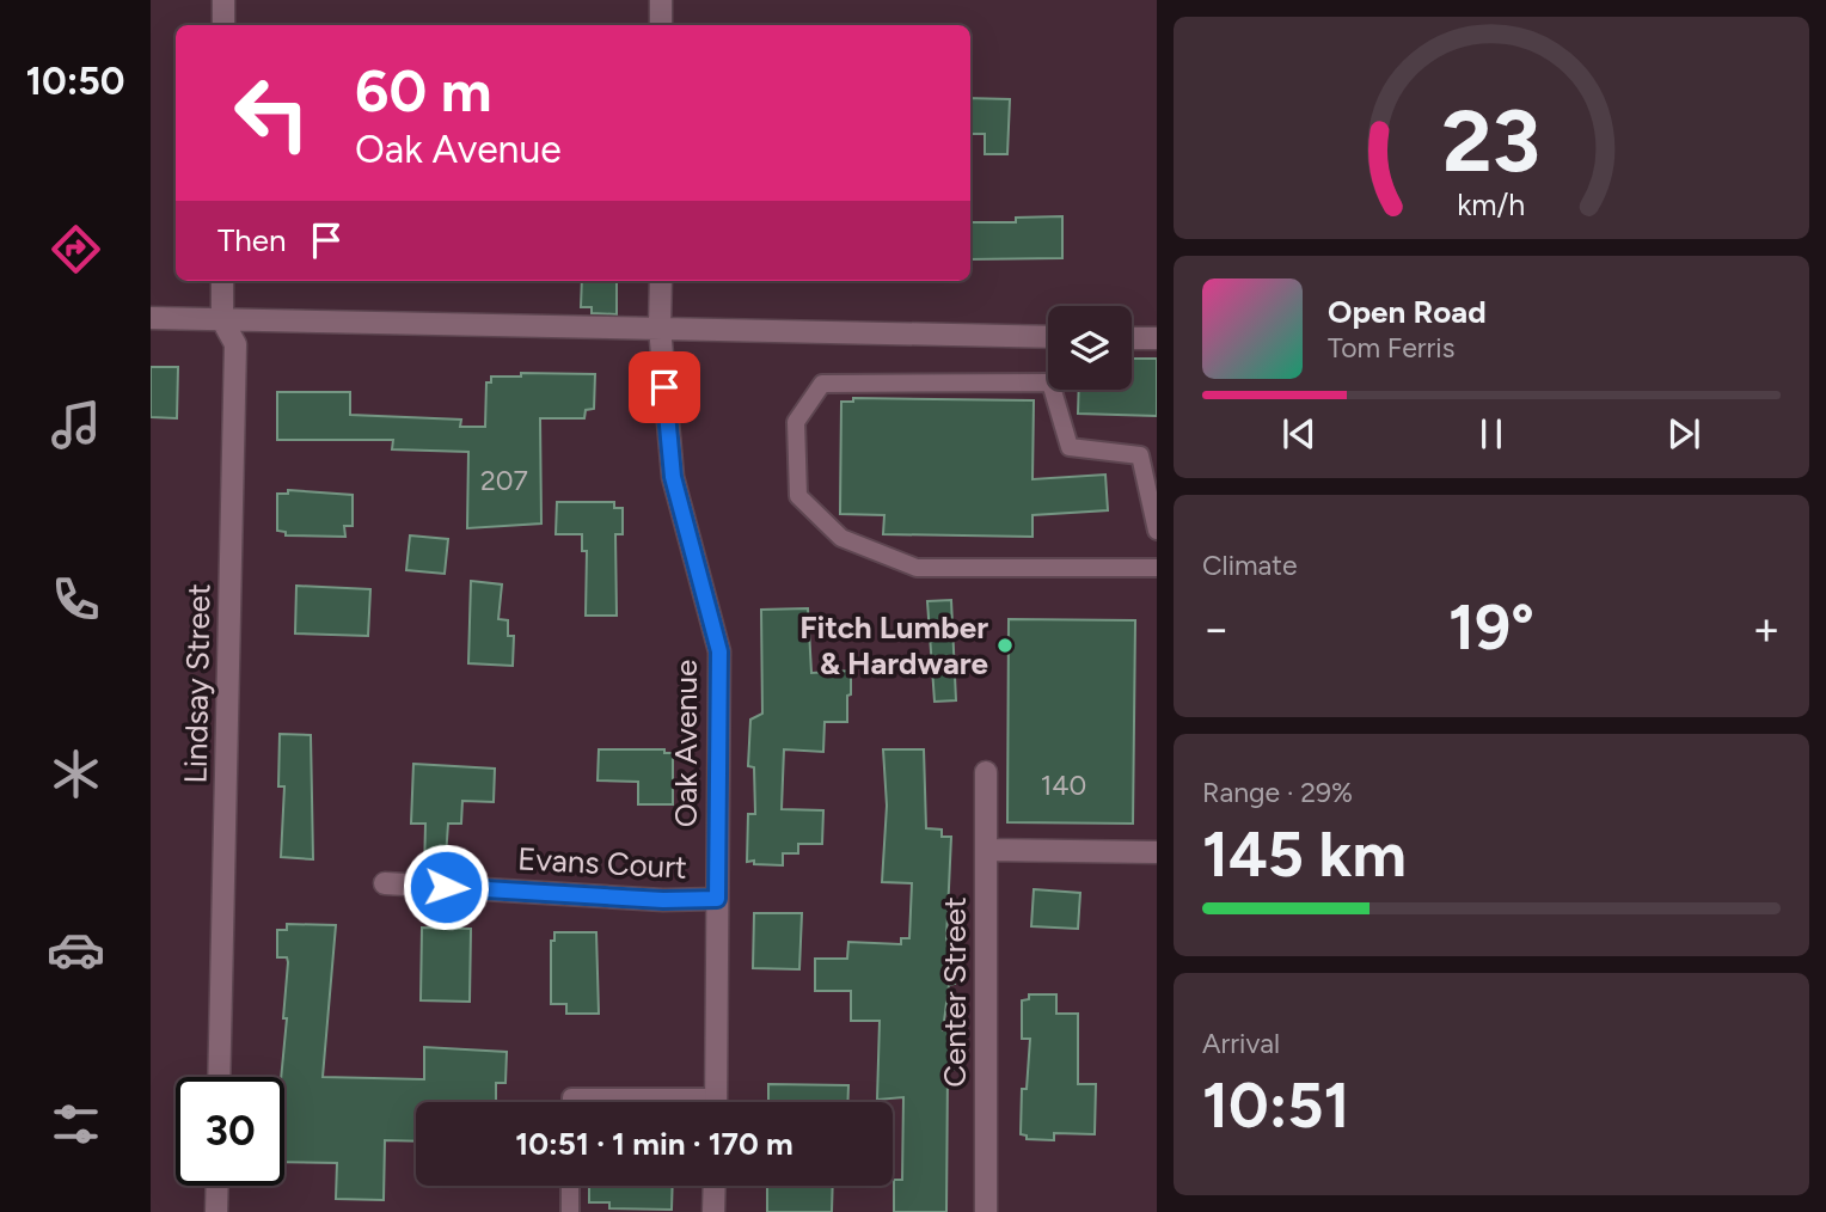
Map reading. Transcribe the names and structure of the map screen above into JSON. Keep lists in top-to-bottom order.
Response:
{
  "streets": {
    "street": [
      "Lindsay Street",
      "Oak Avenue",
      "Evans Court",
      "Center Street"
    ]
  },
  "crossings": [
    ["Oak Avenue", "Evans Court"]
  ],
  "places": ["Fitch Lumber & Hardware"],
  "house_numbers": ["207", "140"],
  "page": {
    "tabs": "10:50",
    "turn": ["60 m", "Oak Avenue"],
    "then": "Then",
    "song": ["Open Road", "Tom Ferris"],
    "tile": [
      "Climate",
      ["Range · 29%", "145 km"],
      ["Arrival", "10:51"]
    ],
    "heat": ["−", "19°", "+"],
    "limit": "30",
    "trip": "10:51 · 1 min · 170 m",
    "gauge": ["23", "km/h"]
  }
}
